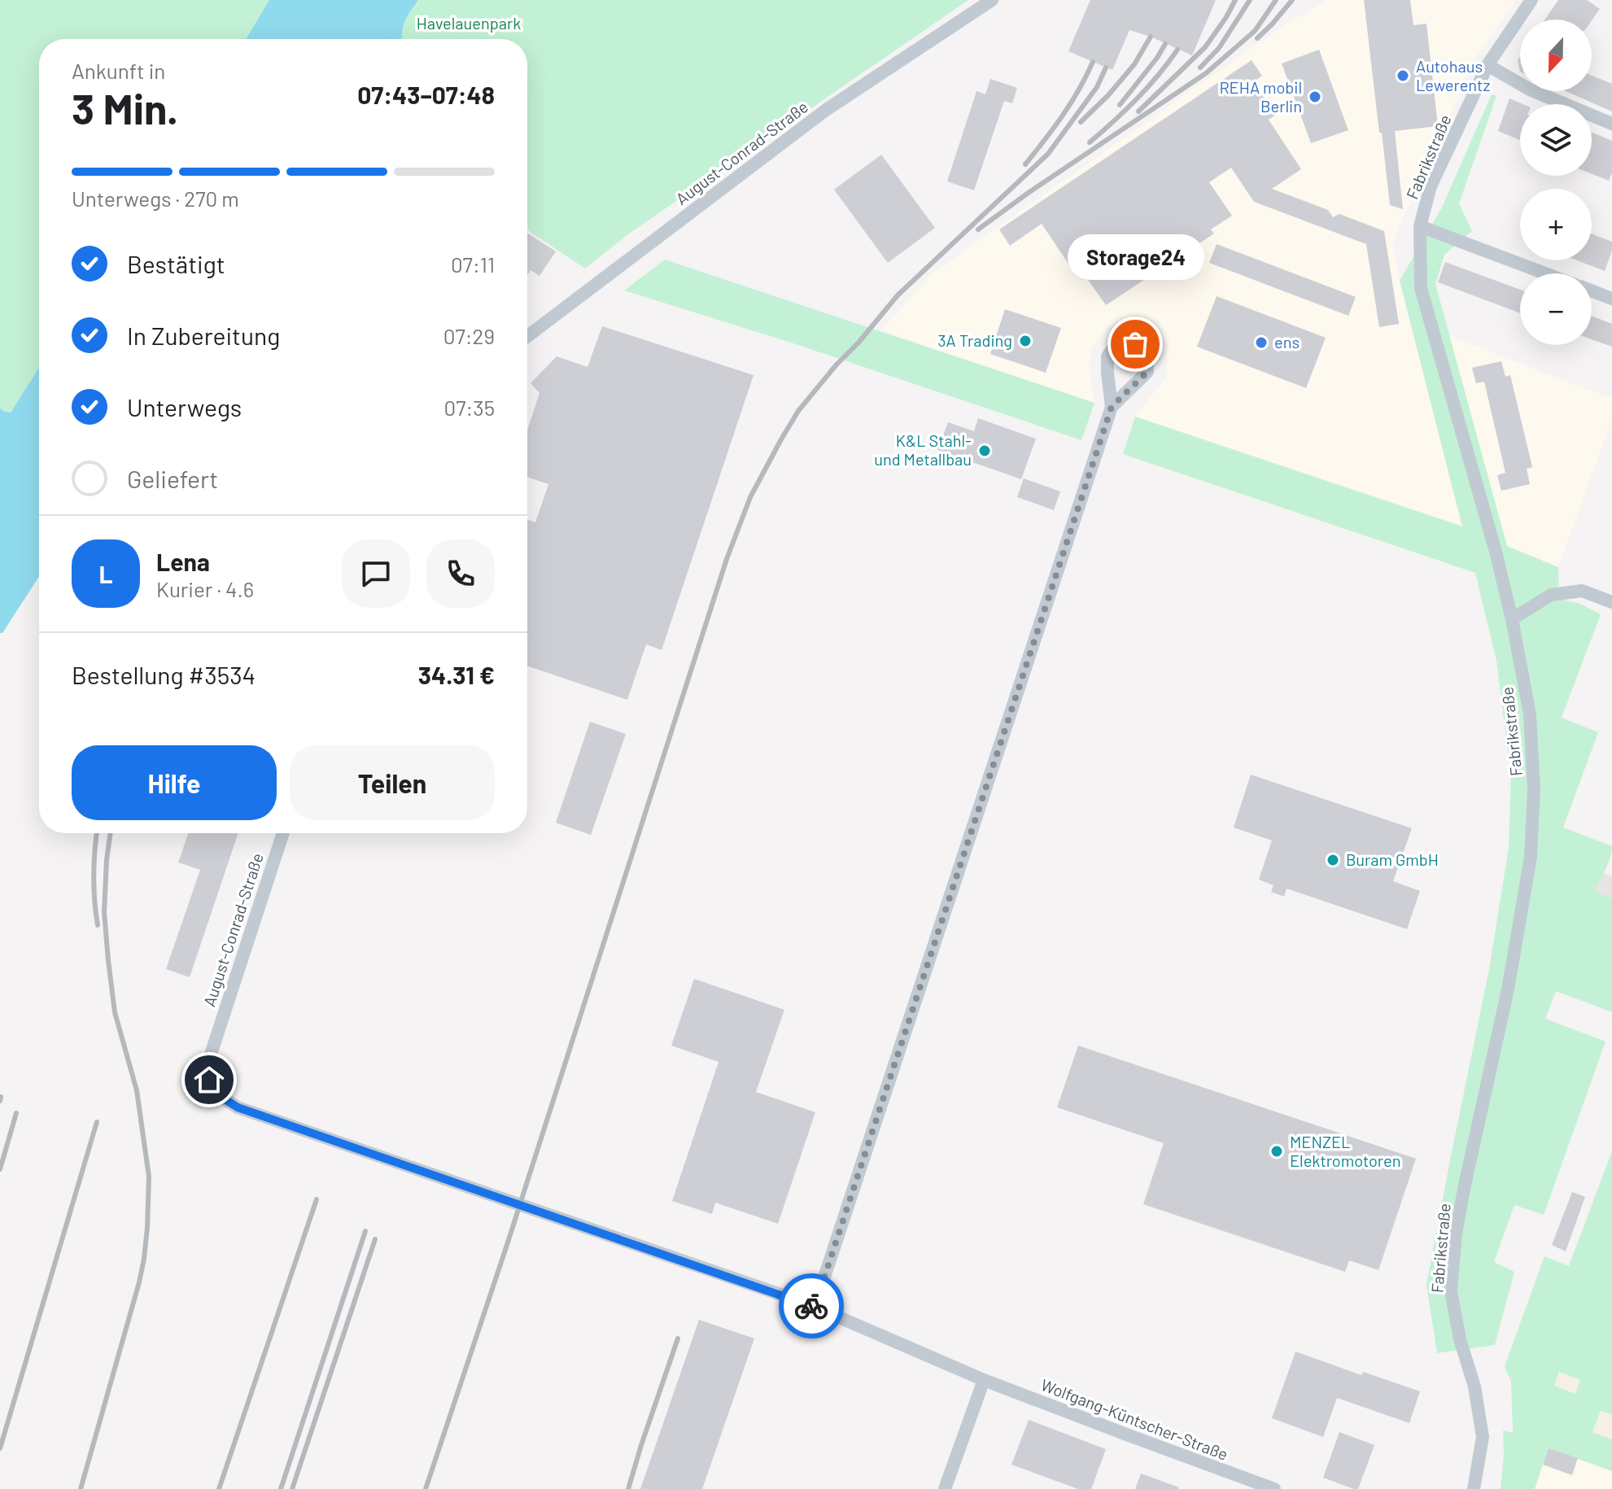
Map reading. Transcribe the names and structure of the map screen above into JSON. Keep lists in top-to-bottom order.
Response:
{
  "streets": {
    "street": ["August-Conrad-Straße", "Fabrikstraße", "Wolfgang-Küntscher-Straße"]
  },
  "crossings": [
    ["August-Conrad-Straße", "Wolfgang-Küntscher-Straße"]
  ],
  "parks": ["Havelauenpark"],
  "places": [
    "Autohaus Lewerentz",
    "REHA mobil Berlin",
    "3A Trading",
    "ens",
    "Storage24",
    "K&L Stahl- und Metallbau",
    "Buram GmbH",
    "MENZEL Elektromotoren"
  ],
  "north": "bottom",
  "page": {
    "map_buttons": ["+", "−"],
    "heading": ["3 Min.", "Ankunft in", "07:43–07:48"],
    "panel": [
      "Lena",
      "Kurier · 4.6",
      "Bestellung #3534",
      "34.31 €"
    ],
    "bar": "Unterwegs · 270 m",
    "list": [
      ["Bestätigt", "07:11"],
      ["In Zubereitung", "07:29"],
      ["Unterwegs", "07:35"],
      "Geliefert"
    ],
    "bubble": "Storage24",
    "round": "L",
    "buttons": ["Hilfe", "Teilen"]
  }
}
